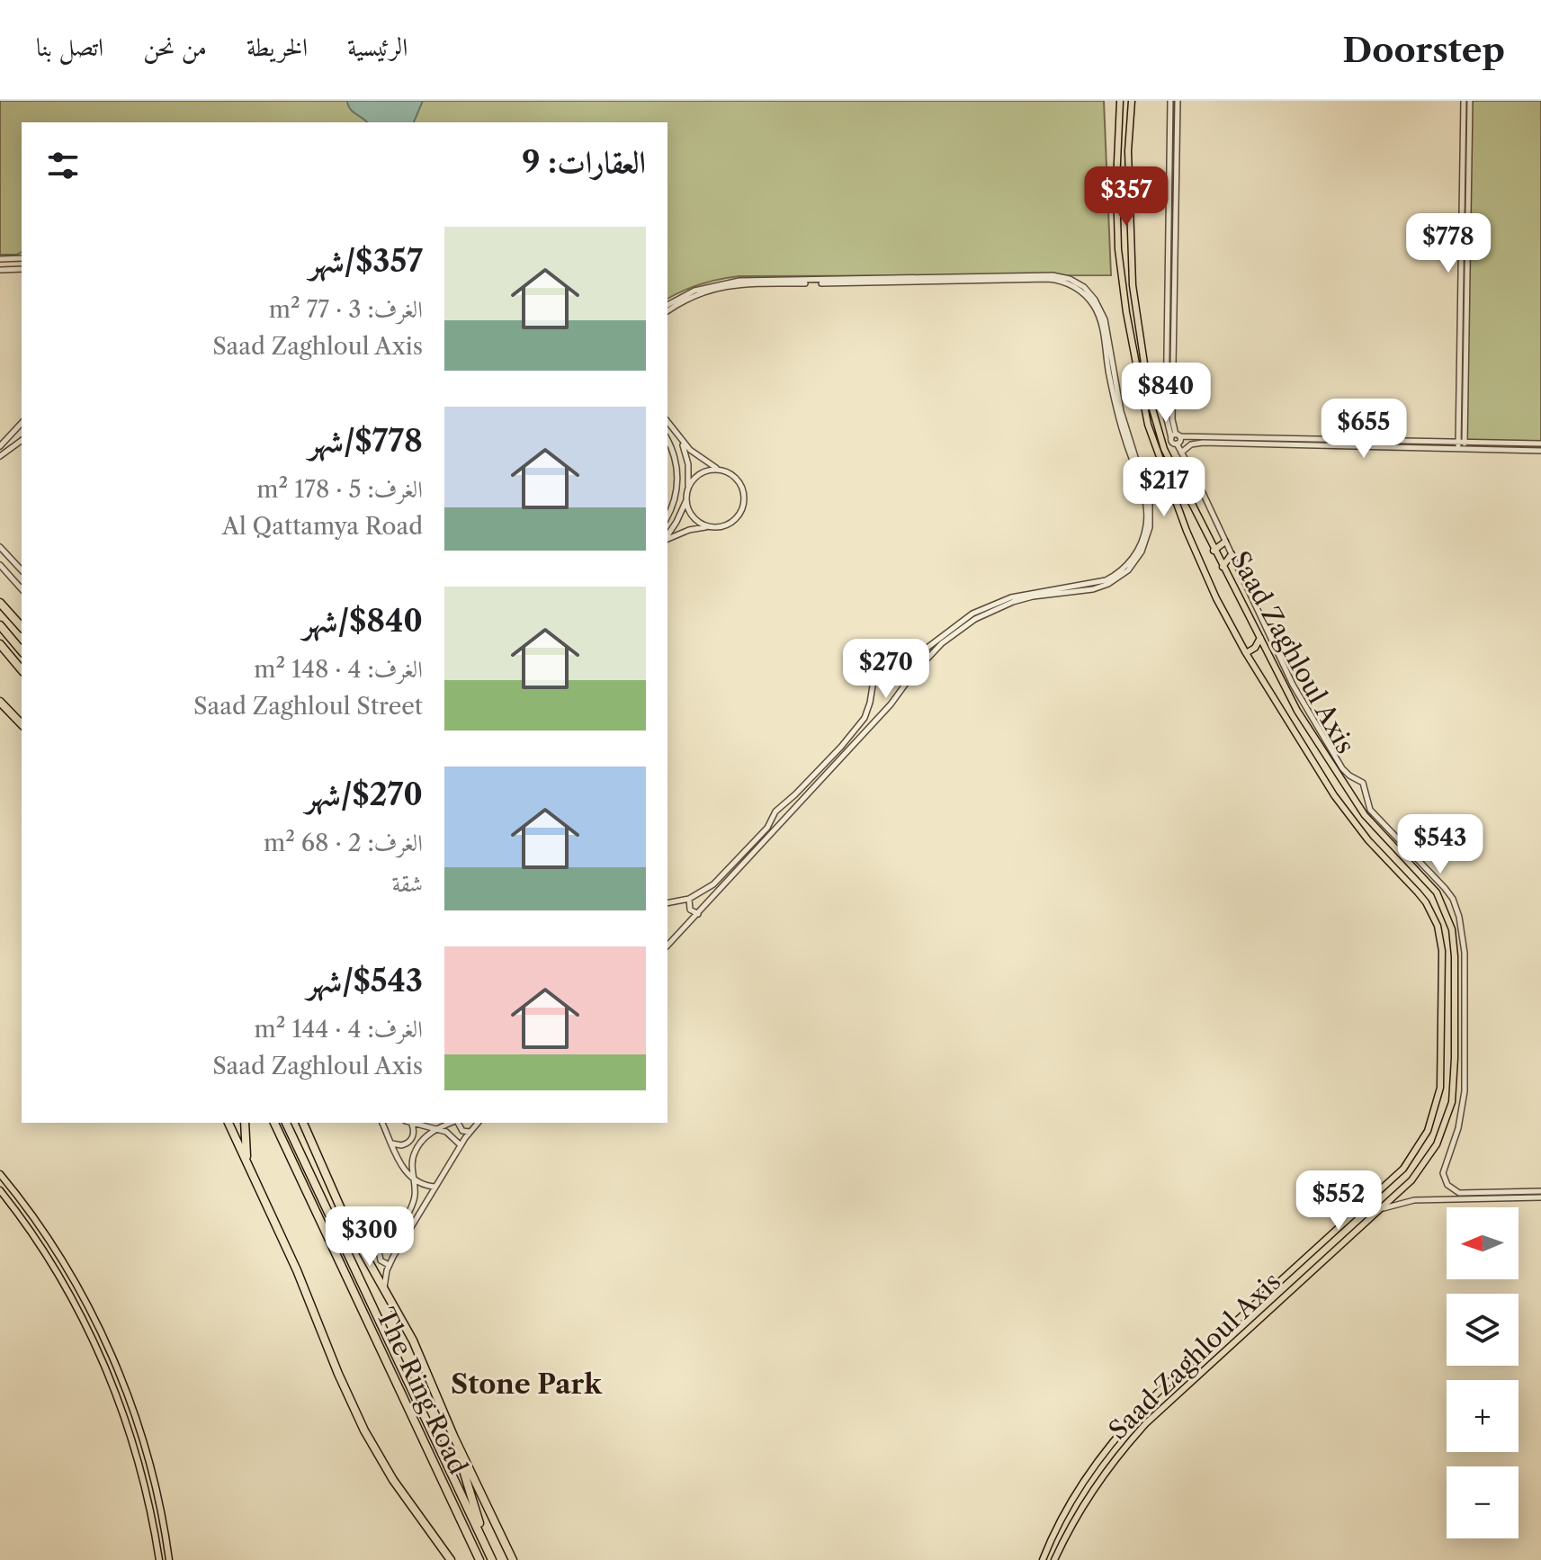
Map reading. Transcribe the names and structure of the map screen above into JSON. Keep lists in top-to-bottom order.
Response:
{
  "streets": {
    "highway": ["The Ring Road"],
    "main road": ["Saad Zaghloul Axis"]
  },
  "districts": ["Stone Park"],
  "north": "left",
  "page": {
    "header": "Doorstep",
    "nav": [
      "الرئيسية",
      "الخريطة",
      "من نحن",
      "اتصل بنا"
    ],
    "heading": "العقارات: 9",
    "price": [
      "$357",
      "$778",
      "$840",
      "$655",
      "$217",
      "$270",
      "$543",
      "$552",
      "$300"
    ],
    "list": [
      {
        "name": "$357/شهر",
        "note": "الغرف: 3 · 77 m² · Saad Zaghloul Axis"
      },
      {
        "name": "$778/شهر",
        "note": "الغرف: 5 · 178 m² · Al Qattamya Road"
      },
      {
        "name": "$840/شهر",
        "note": "الغرف: 4 · 148 m² · Saad Zaghloul Street"
      },
      {
        "name": "$270/شهر",
        "note": "الغرف: 2 · 68 m² · شقة"
      },
      {
        "name": "$543/شهر",
        "note": "الغرف: 4 · 144 m² · Saad Zaghloul Axis"
      }
    ],
    "map_buttons": ["+", "−"]
  }
}
